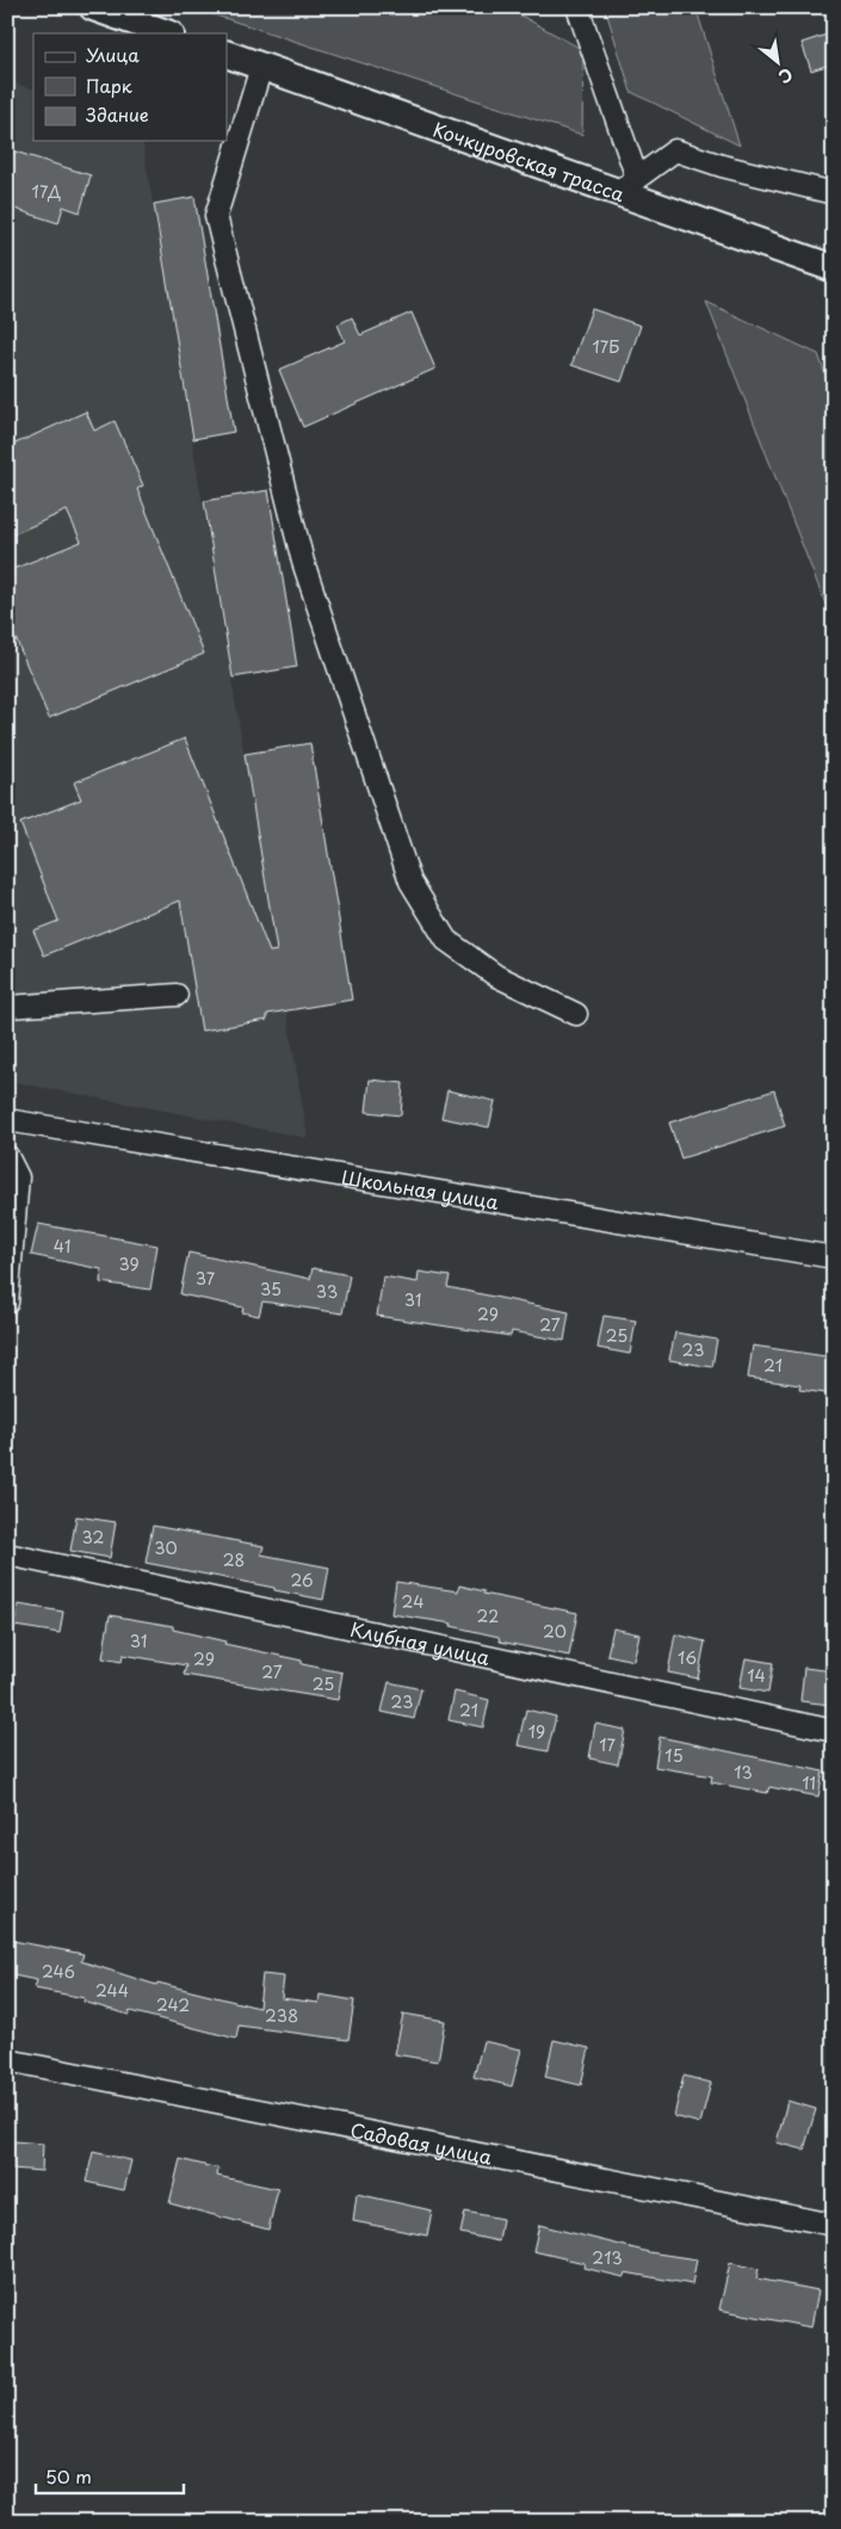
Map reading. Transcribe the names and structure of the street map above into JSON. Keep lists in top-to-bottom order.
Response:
{
  "streets": {
    "main road": ["Кочкуровская трасса"],
    "street": ["Школьная улица", "Клубная улица", "Садовая улица"]
  },
  "house_numbers": [
    "17Д",
    "17Б",
    "41",
    "39",
    "37",
    "35",
    "33",
    "31",
    "29",
    "27",
    "25",
    "23",
    "21",
    "32",
    "30",
    "28",
    "26",
    "24",
    "22",
    "20",
    "31",
    "16",
    "29",
    "27",
    "14",
    "25",
    "23",
    "21",
    "19",
    "17",
    "15",
    "13",
    "11",
    "246",
    "244",
    "242",
    "238",
    "213"
  ],
  "legend": ["Улица", "Парк", "Здание"],
  "scale_bar": "50 m",
  "north": "bottom right"
}
